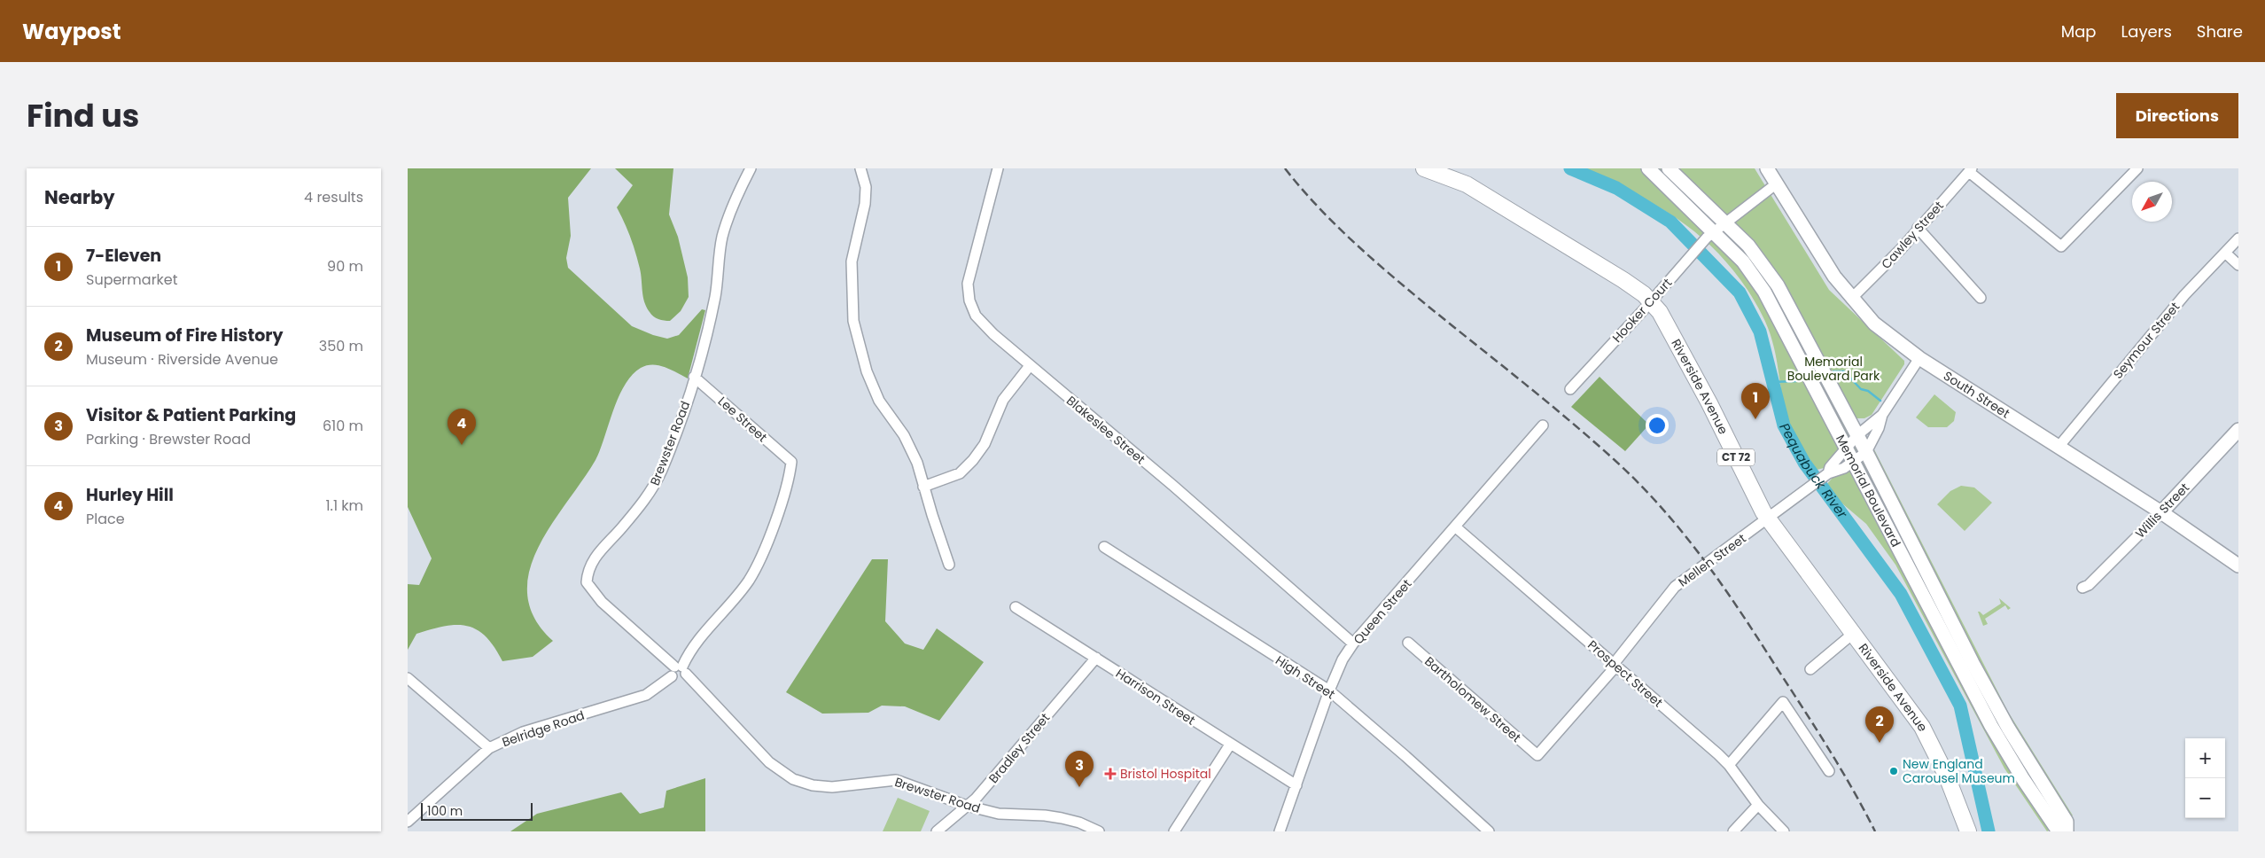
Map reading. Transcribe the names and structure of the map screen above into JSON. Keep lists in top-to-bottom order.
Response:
{
  "streets": {
    "highway": ["Riverside Avenue", "CT 72"],
    "main road": ["South Street", "Memorial Boulevard", "Willis Street"],
    "street": [
      "Cawley Street",
      "Hooker Court",
      "Seymour Street",
      "Lee Street",
      "Blakeslee Street",
      "Brewster Road",
      "Mellen Street",
      "Queen Street",
      "Prospect Street",
      "High Street",
      "Harrison Street",
      "Bartholomew Street",
      "Belridge Road",
      "Bradley Street"
    ]
  },
  "crossings": [
    ["Cawley Street", "South Street"],
    ["Hooker Court", "Riverside Avenue"],
    ["Hooker Court", "South Street"],
    ["Hooker Court", "Memorial Boulevard"],
    ["Seymour Street", "South Street"],
    ["Riverside Avenue", "Mellen Street"],
    ["South Street", "Willis Street"],
    ["South Street", "Mellen Street"],
    ["Lee Street", "Brewster Road"],
    ["Lee Street", "Belridge Road"],
    ["Blakeslee Street", "Queen Street"],
    ["Brewster Road", "Belridge Road"],
    ["Brewster Road", "Bradley Street"],
    ["Memorial Boulevard", "Mellen Street"],
    ["Mellen Street", "Prospect Street"],
    ["Mellen Street", "Bartholomew Street"],
    ["Queen Street", "Prospect Street"],
    ["Queen Street", "High Street"],
    ["Queen Street", "Harrison Street"],
    ["Harrison Street", "Bradley Street"]
  ],
  "water": ["Pequabuck River"],
  "parks": ["Memorial Boulevard Park"],
  "places": {
    "other": ["New England Carousel Museum"],
    "health": ["Bristol Hospital"]
  },
  "scale_bar": "100 m",
  "north": "bottom left",
  "page": {
    "header": "Waypost",
    "nav": ["Map", "Layers", "Share"],
    "title": "Find us",
    "buttons": "Directions",
    "heading": ["Nearby", "4 results"],
    "list": [
      {
        "mark": "1",
        "name": "7-Eleven",
        "note": "Supermarket",
        "value": "90 m"
      },
      {
        "mark": "2",
        "name": "Museum of Fire History",
        "note": "Museum · Riverside Avenue",
        "value": "350 m"
      },
      {
        "mark": "3",
        "name": "Visitor & Patient Parking",
        "note": "Parking · Brewster Road",
        "value": "610 m"
      },
      {
        "mark": "4",
        "name": "Hurley Hill",
        "note": "Place",
        "value": "1.1 km"
      }
    ],
    "pins": [
      "1",
      "4",
      "2",
      "3"
    ],
    "map_buttons": ["+", "−"],
    "scale": "100 m"
  }
}
